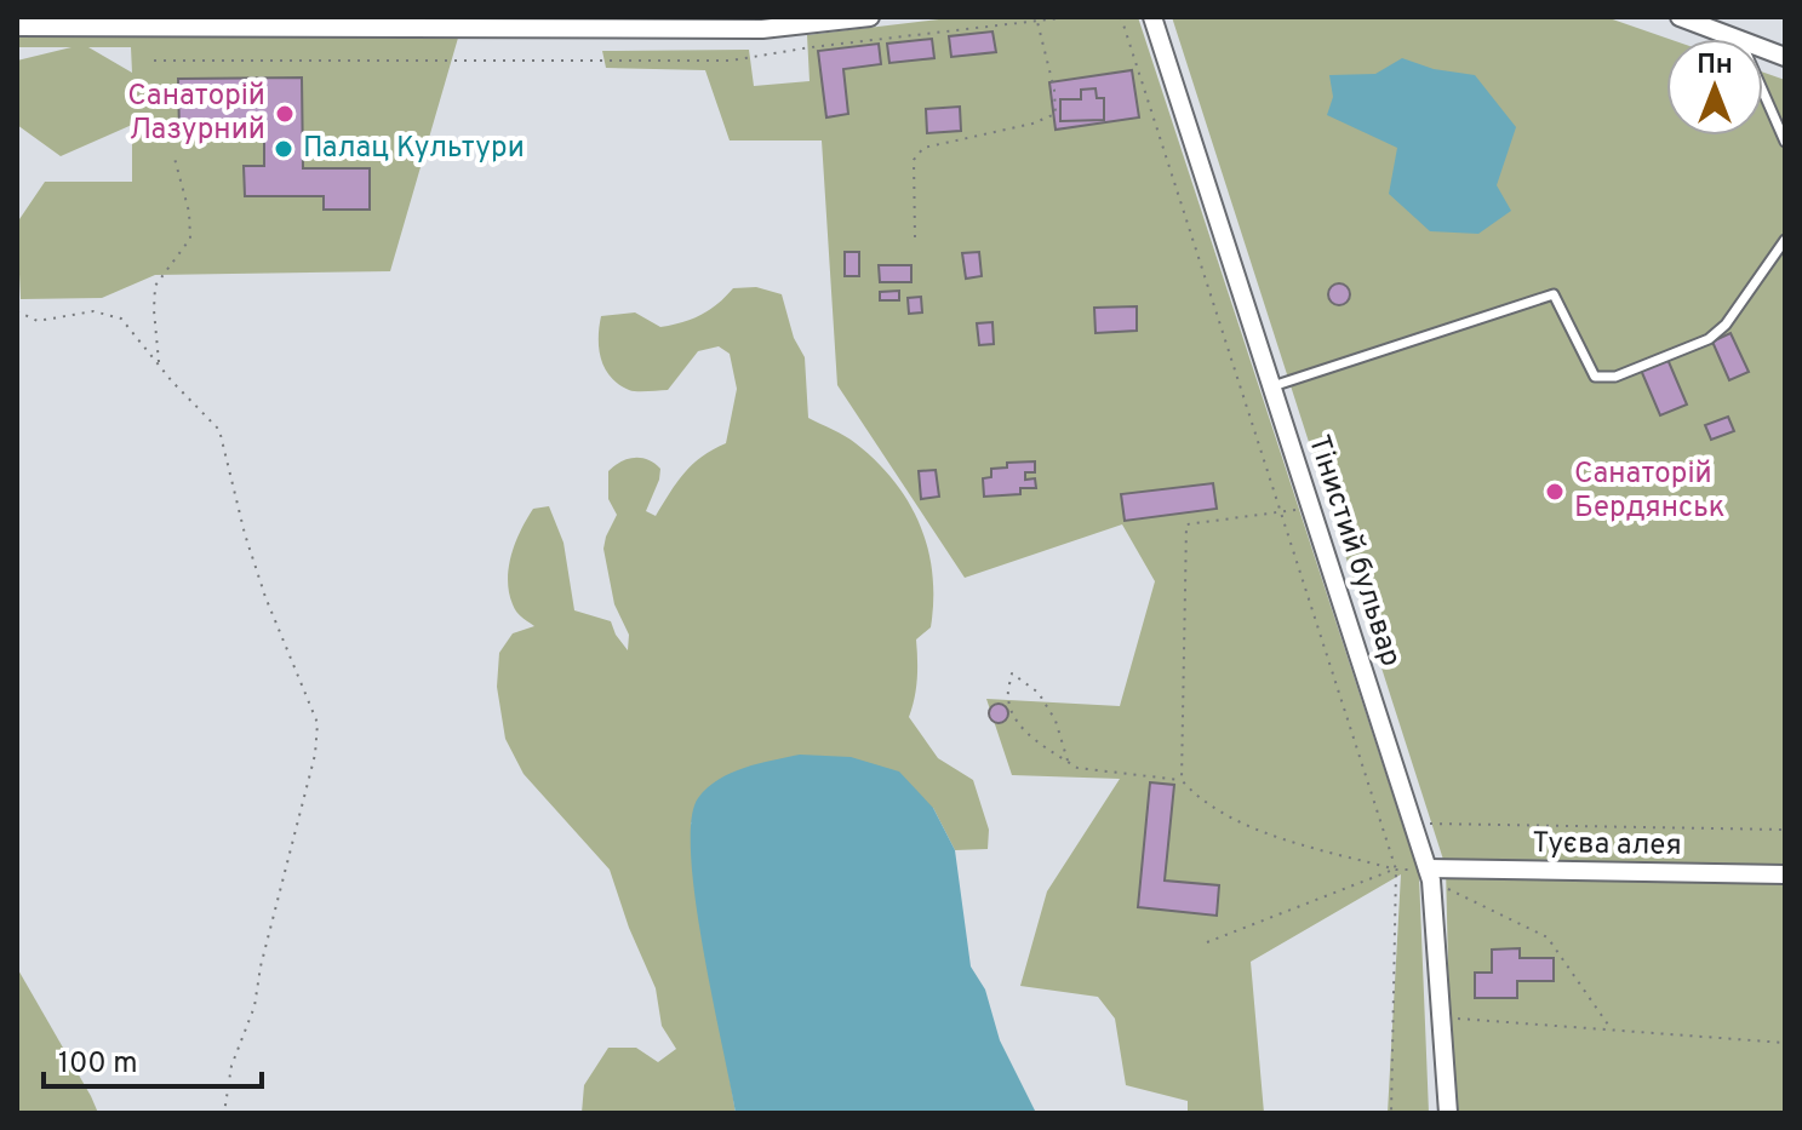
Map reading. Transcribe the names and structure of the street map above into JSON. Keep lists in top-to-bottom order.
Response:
{
  "streets": {
    "street": ["Тінистий бульвар", "Туєва алея"]
  },
  "crossings": [
    ["Тінистий бульвар", "Туєва алея"]
  ],
  "places": ["Санаторій Лазурний", "Палац Культури", "Санаторій Бердянськ"],
  "scale_bar": "100 m",
  "north": "top"
}
